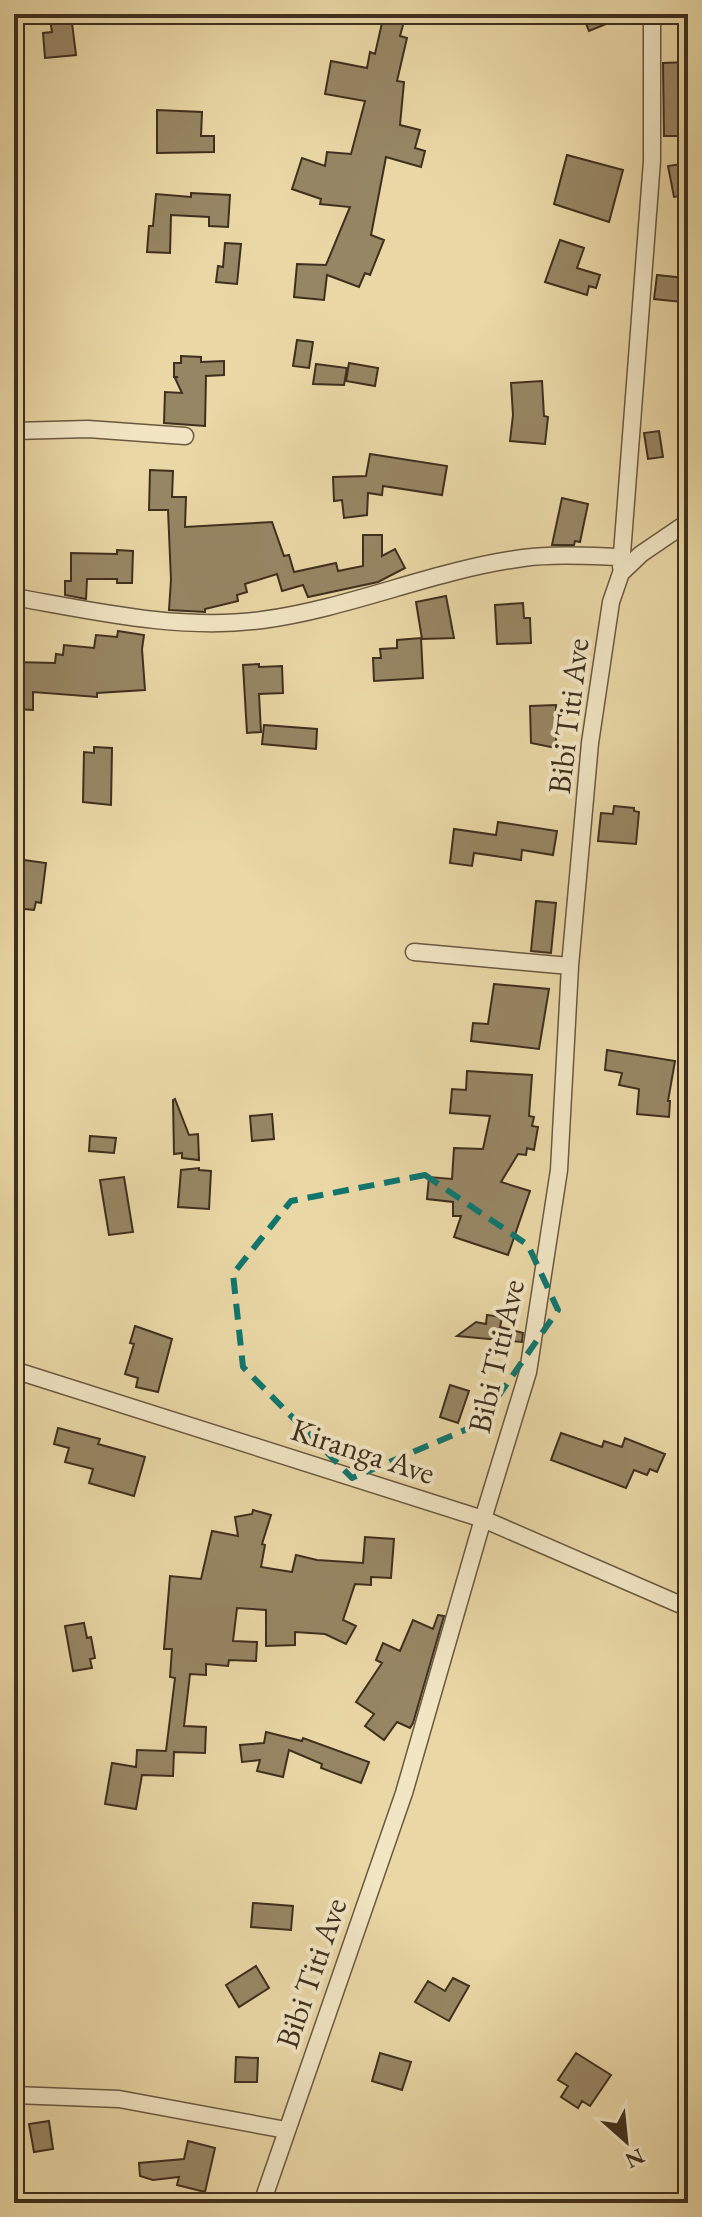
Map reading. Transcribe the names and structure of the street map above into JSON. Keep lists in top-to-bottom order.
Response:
{
  "streets": {
    "street": ["Bibi Titi Ave", "Kiranga Ave"]
  },
  "crossings": [
    ["Bibi Titi Ave", "Kiranga Ave"]
  ],
  "north": "bottom right"
}
